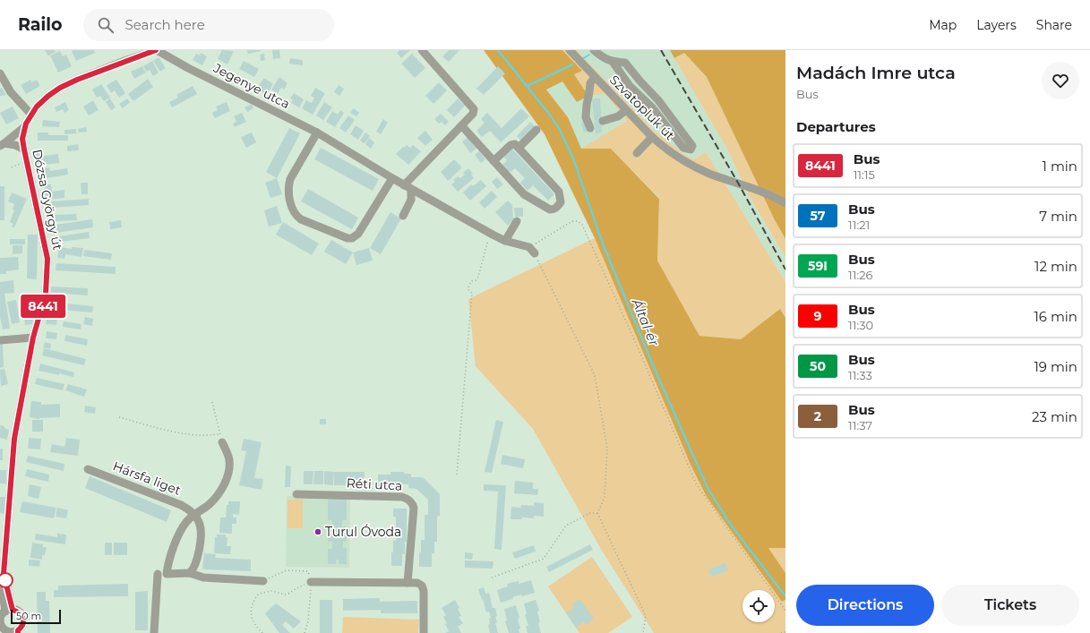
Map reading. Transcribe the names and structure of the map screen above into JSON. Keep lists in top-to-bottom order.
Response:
{
  "streets": {
    "street": [
      "Jegenye utca",
      "Szvatopluk út",
      "Dózsa György út",
      "Hársfa liget",
      "Réti utca"
    ]
  },
  "water": ["Által-ér"],
  "places": ["Turul Óvoda"],
  "lines": ["bus line 8441"],
  "scale_bar": "50 m",
  "page": {
    "header": "Railo",
    "search": "Search here",
    "nav": ["Map", "Layers", "Share"],
    "on_map": "8441",
    "heading": [
      ["Madách Imre utca", "Bus"],
      "Departures"
    ],
    "list": [
      {
        "mark": "8441",
        "name": "Bus",
        "note": "11:15",
        "value": "1 min"
      },
      {
        "mark": "57",
        "name": "Bus",
        "note": "11:21",
        "value": "7 min"
      },
      {
        "mark": "59I",
        "name": "Bus",
        "note": "11:26",
        "value": "12 min"
      },
      {
        "mark": "9",
        "name": "Bus",
        "note": "11:30",
        "value": "16 min"
      },
      {
        "mark": "50",
        "name": "Bus",
        "note": "11:33",
        "value": "19 min"
      },
      {
        "mark": "2",
        "name": "Bus",
        "note": "11:37",
        "value": "23 min"
      }
    ],
    "buttons": ["Directions", "Tickets"],
    "scale": "50 m"
  }
}
